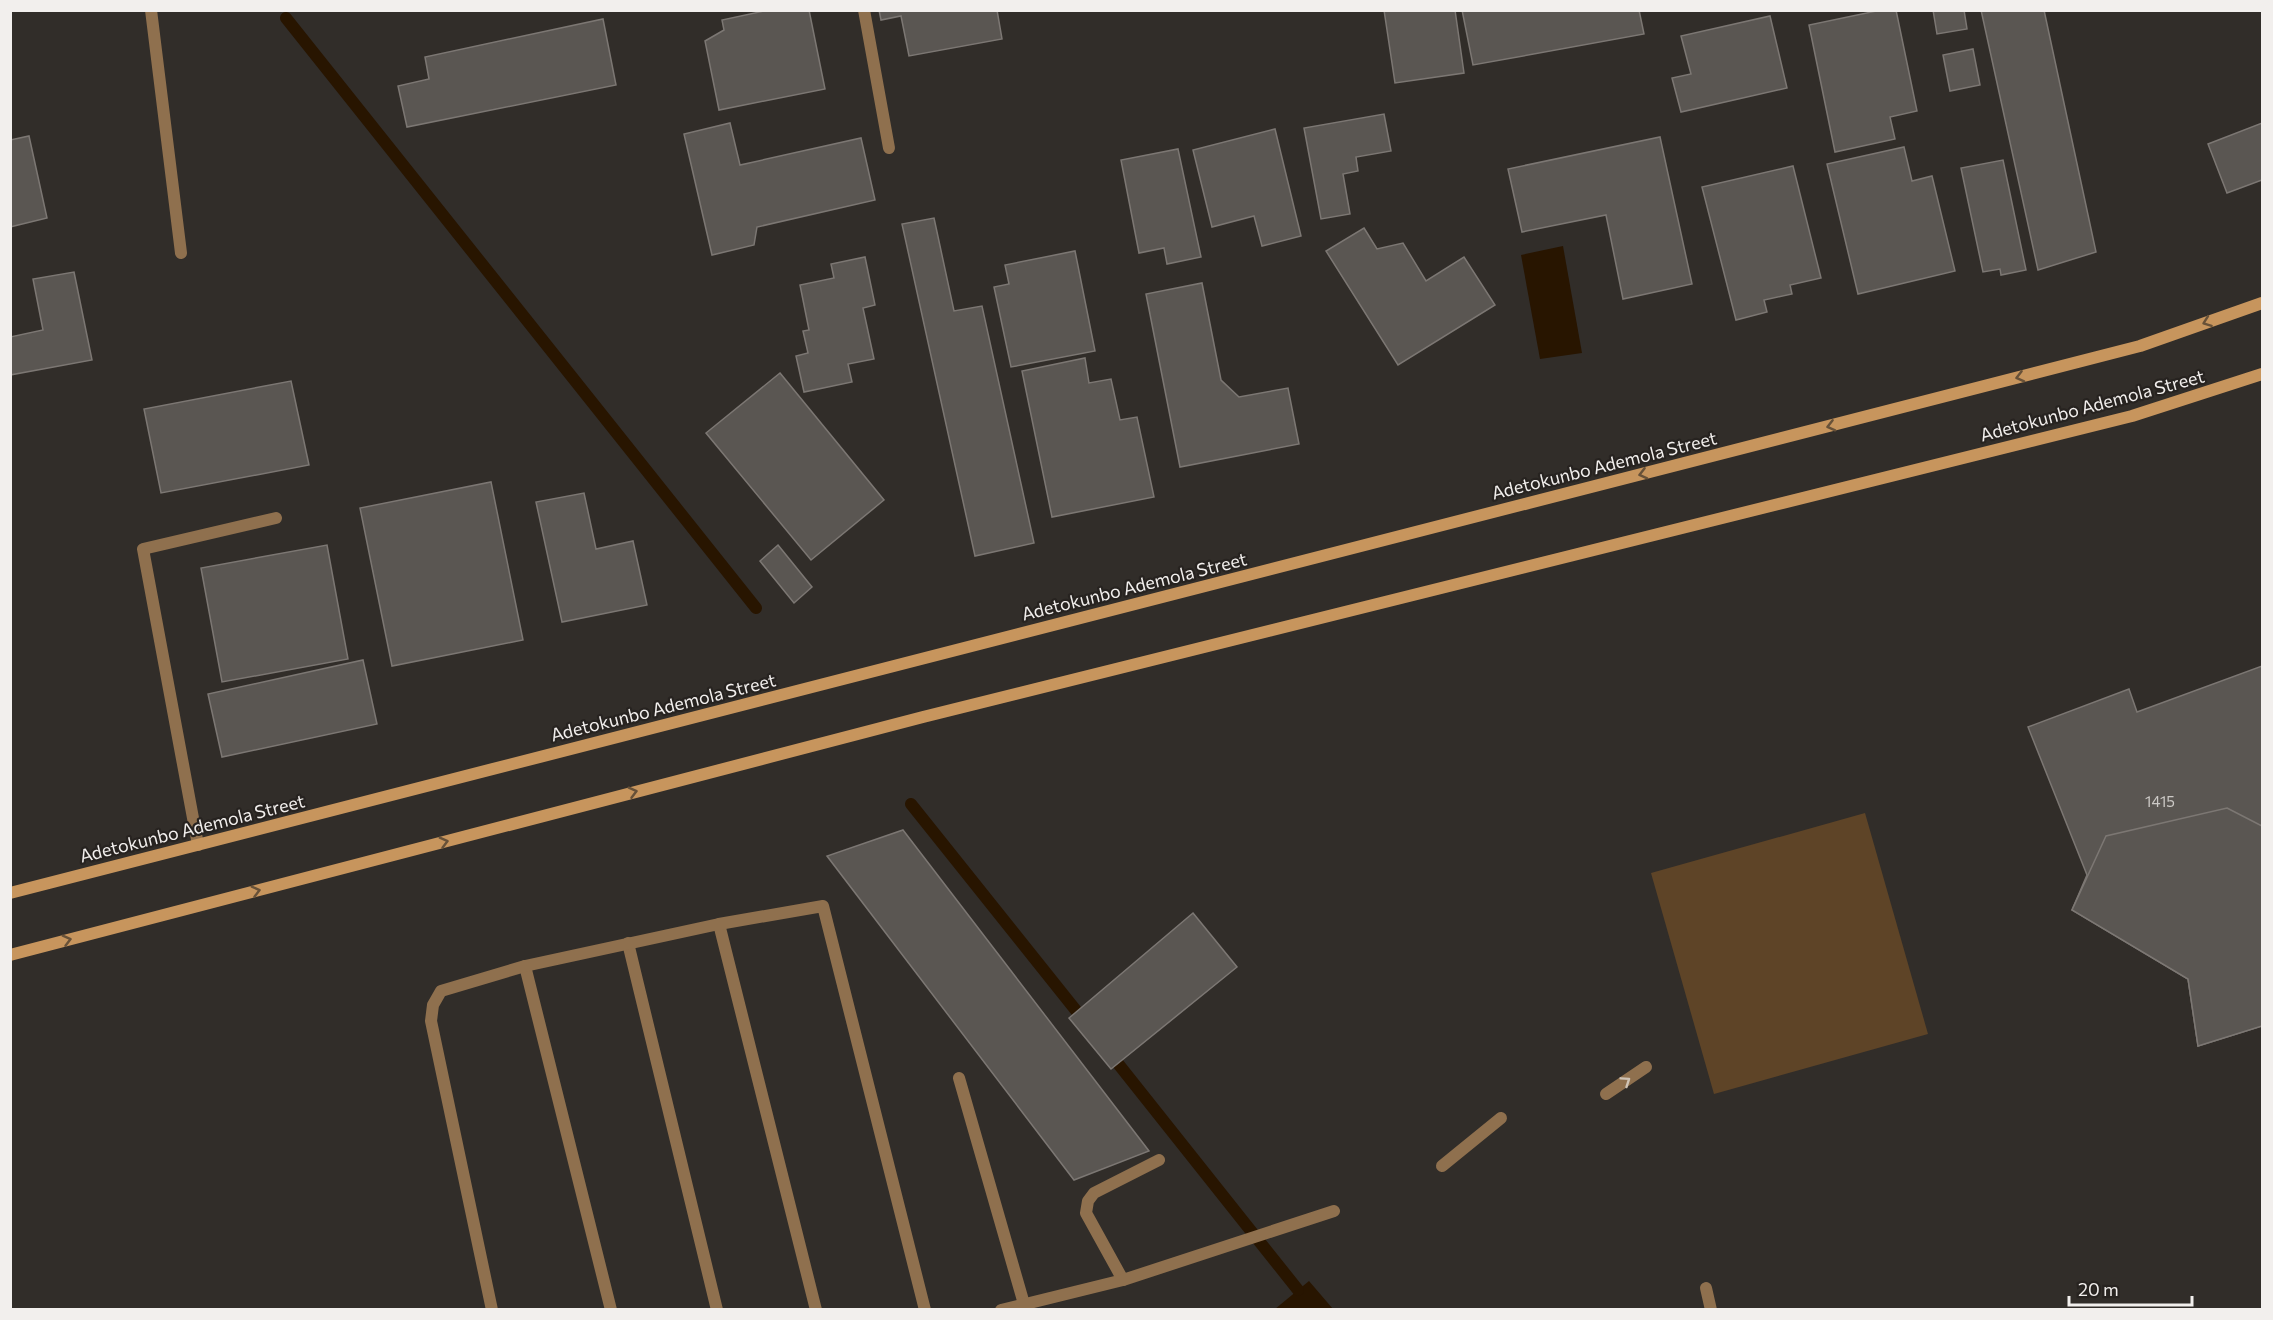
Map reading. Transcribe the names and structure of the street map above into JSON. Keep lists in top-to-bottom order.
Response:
{
  "streets": {
    "main road": ["Adetokunbo Ademola Street"]
  },
  "house_numbers": ["1415"],
  "scale_bar": "20 m"
}
